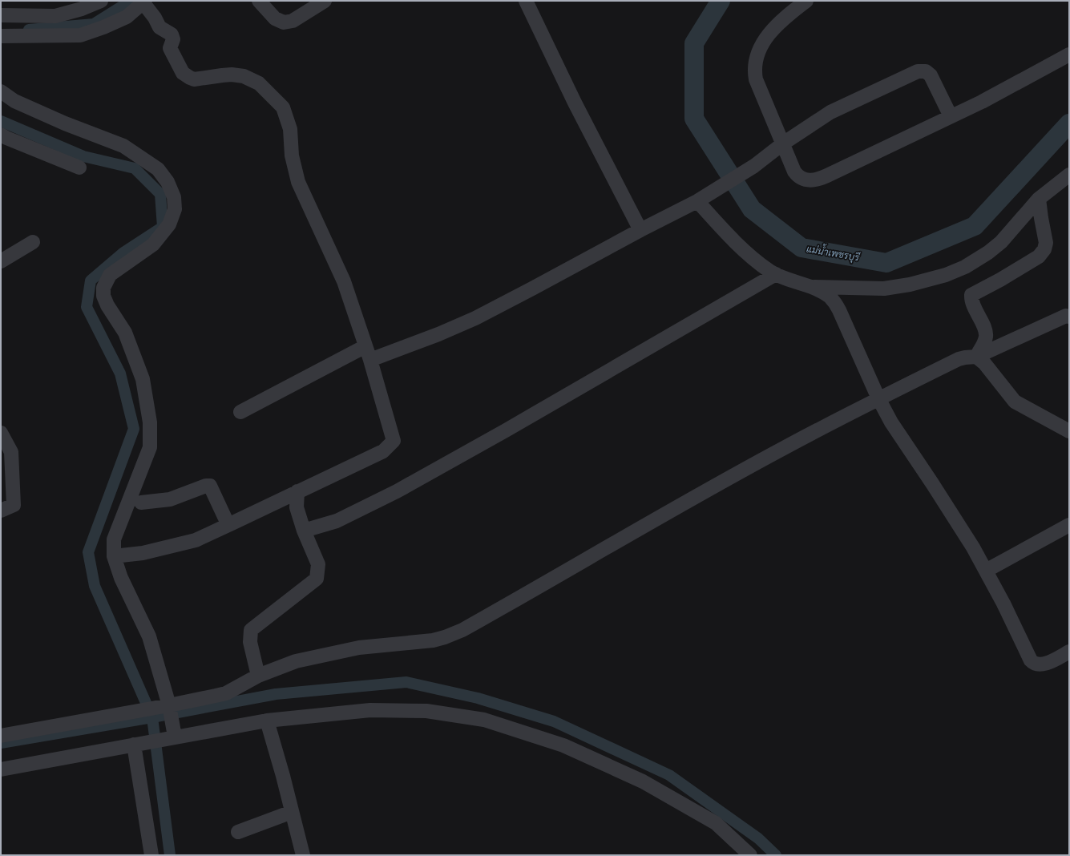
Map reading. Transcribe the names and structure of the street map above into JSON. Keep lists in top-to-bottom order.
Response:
{
  "water": ["แม่น้ำเพชรบุรี"]
}
